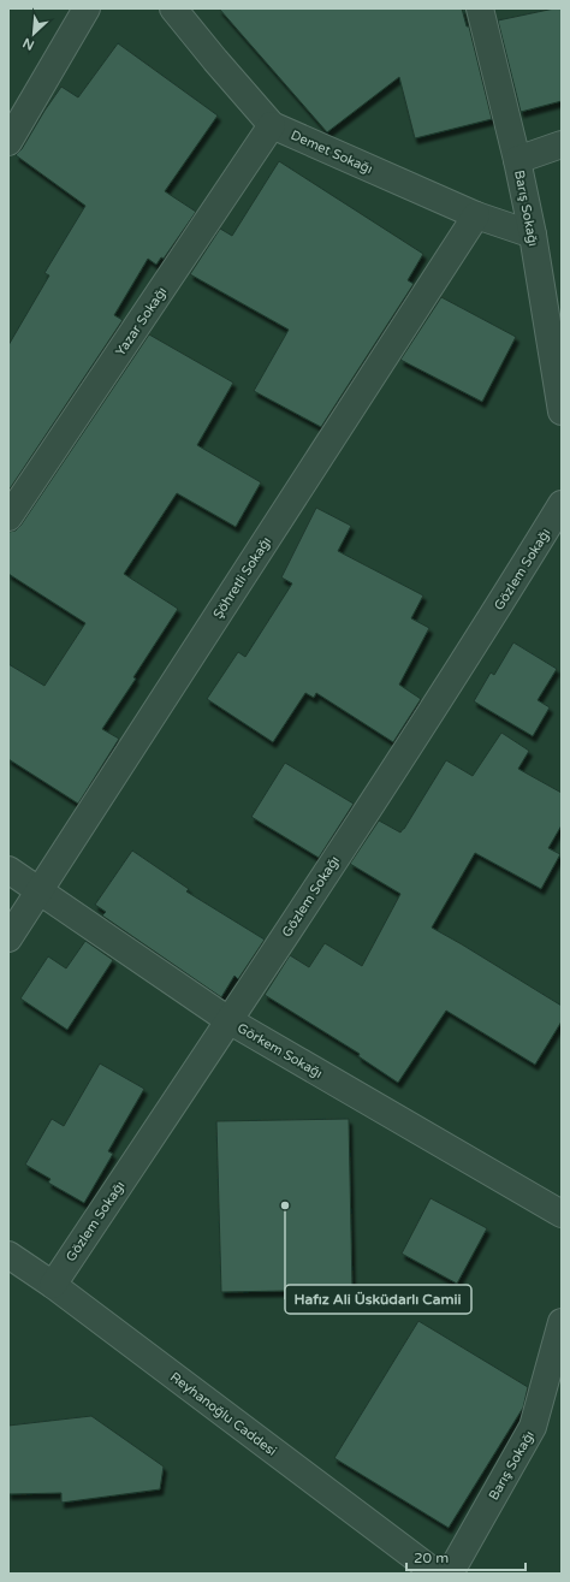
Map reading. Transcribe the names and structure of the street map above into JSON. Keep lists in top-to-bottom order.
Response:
{
  "streets": {
    "street": [
      "Demet Sokağı",
      "Barış Sokağı",
      "Yazar Sokağı",
      "Gözlem Sokağı",
      "Şöhretli Sokağı",
      "Görkem Sokağı",
      "Reyhanoğlu Caddesi"
    ]
  },
  "crossings": [
    ["Demet Sokağı", "Barış Sokağı"],
    ["Demet Sokağı", "Yazar Sokağı"],
    ["Demet Sokağı", "Şöhretli Sokağı"],
    ["Gözlem Sokağı", "Görkem Sokağı"],
    ["Gözlem Sokağı", "Reyhanoğlu Caddesi"],
    ["Şöhretli Sokağı", "Görkem Sokağı"]
  ],
  "places": ["Hafız Ali Üsküdarlı Camii"],
  "scale_bar": "20 m",
  "north": "bottom left"
}
